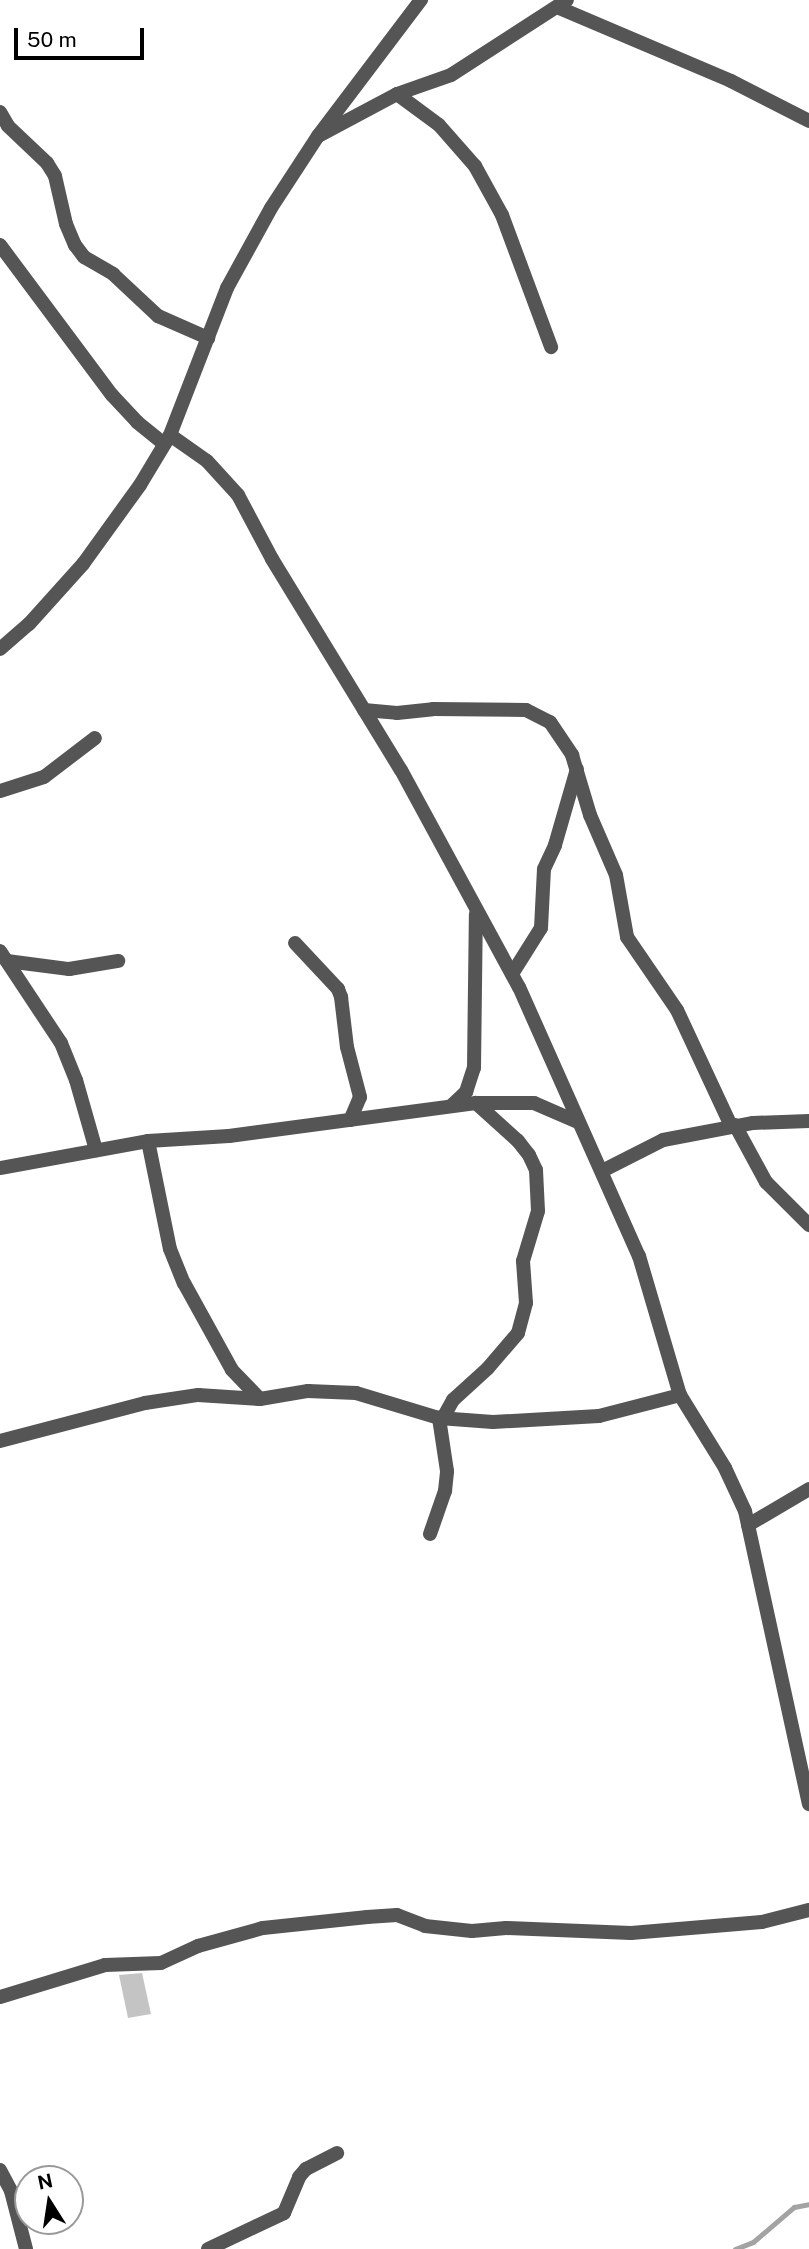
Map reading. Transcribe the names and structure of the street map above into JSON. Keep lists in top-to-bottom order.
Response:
{
  "scale_bar": "50 m",
  "north": "top"
}
